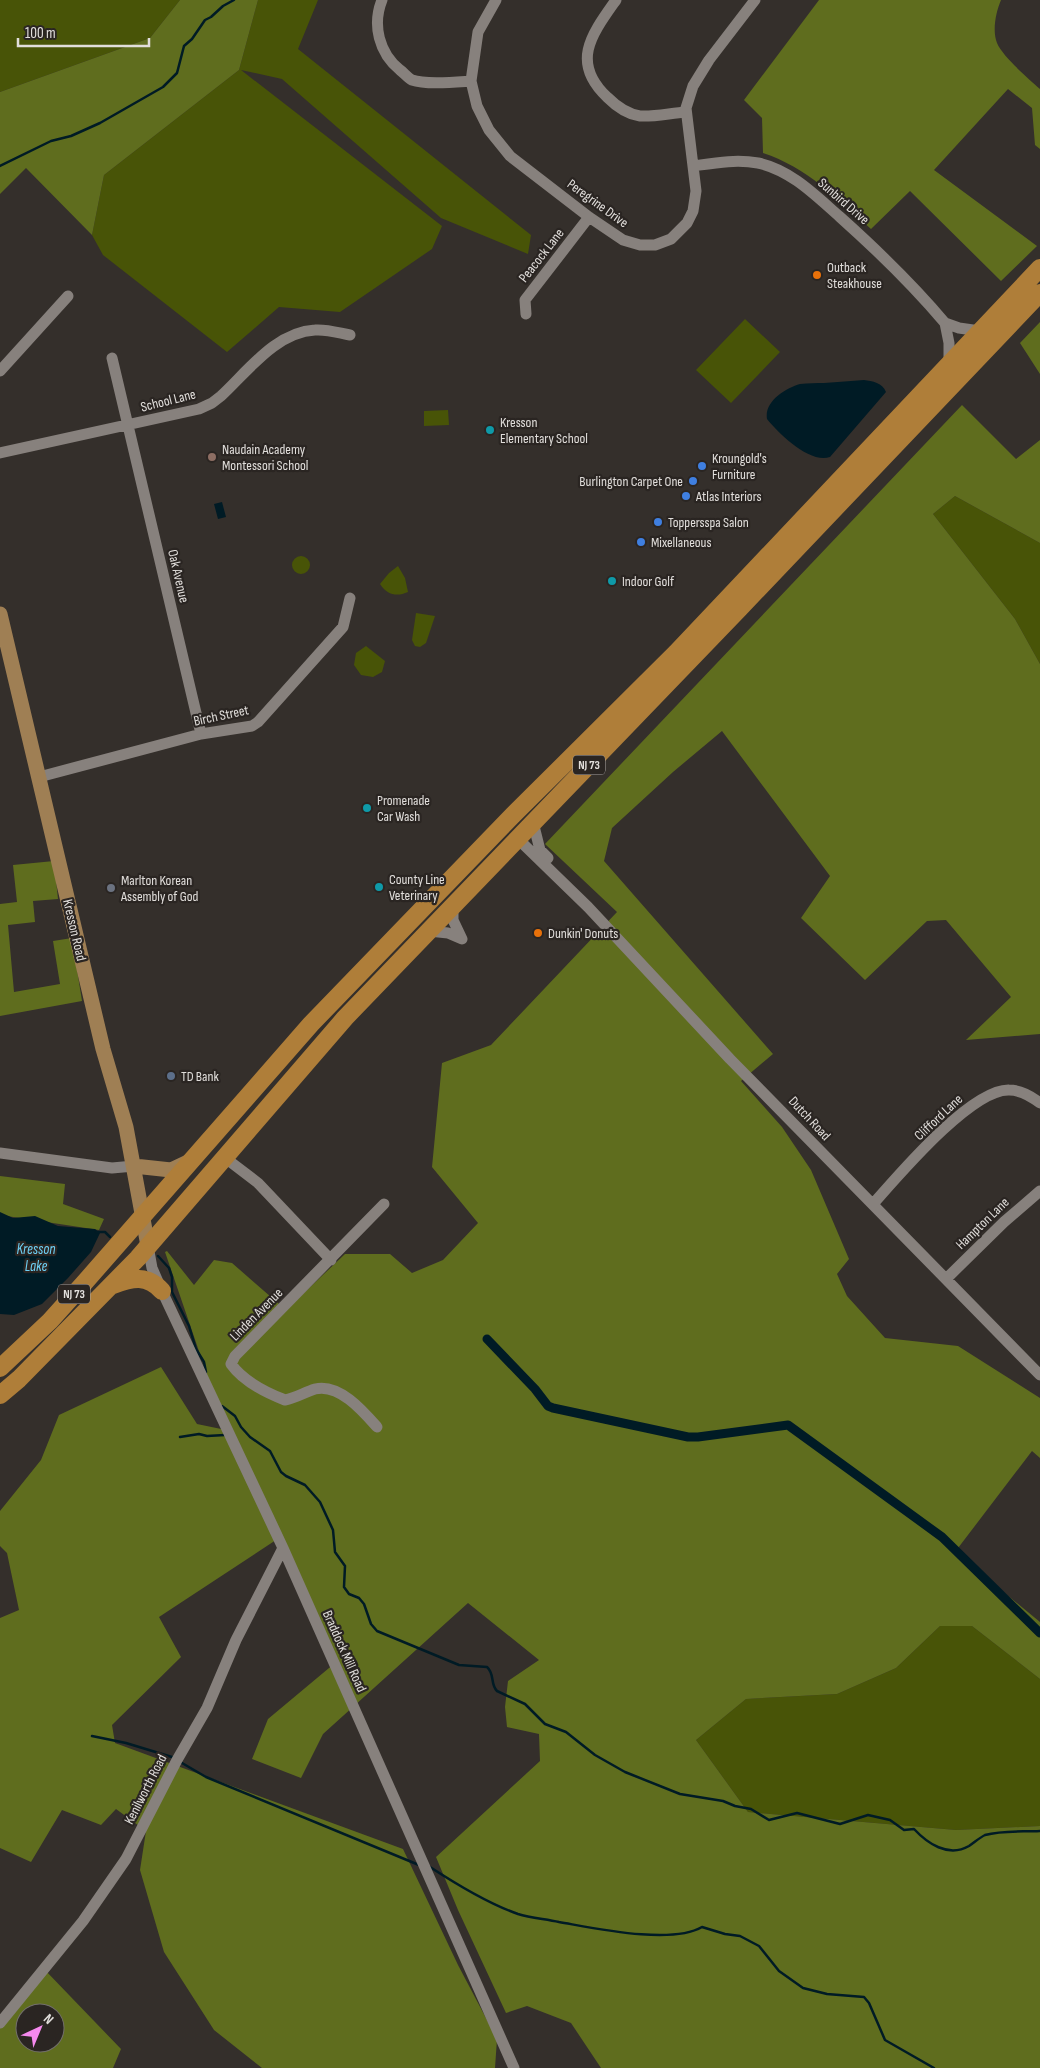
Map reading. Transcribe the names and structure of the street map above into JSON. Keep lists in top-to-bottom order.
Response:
{
  "streets": {
    "highway": ["NJ 73"],
    "main road": ["Kresson Road"],
    "street": [
      "Sunbird Drive",
      "Peregrine Drive",
      "Peacock Lane",
      "School Lane",
      "Oak Avenue",
      "Birch Street",
      "Clifford Lane",
      "Dutch Road",
      "Hampton Lane",
      "Linden Avenue",
      "Braddock Mill Road",
      "Kenilworth Road"
    ]
  },
  "crossings": [
    ["Sunbird Drive", "Peregrine Drive"],
    ["Peregrine Drive", "Peacock Lane"],
    ["School Lane", "Oak Avenue"],
    ["Oak Avenue", "Birch Street"],
    ["Birch Street", "Kresson Road"],
    ["NJ 73", "Kresson Road"],
    ["NJ 73", "Dutch Road"],
    ["NJ 73", "Braddock Mill Road"],
    ["Kresson Road", "Braddock Mill Road"],
    ["Clifford Lane", "Dutch Road"],
    ["Dutch Road", "Hampton Lane"],
    ["Braddock Mill Road", "Kenilworth Road"]
  ],
  "water": ["Kresson Lake"],
  "places": [
    "Outback Steakhouse",
    "Kresson Elementary School",
    "Naudain Academy Montessori School",
    "Kroungold's Furniture",
    "Burlington Carpet One",
    "Atlas Interiors",
    "Toppersspa Salon",
    "Mixellaneous",
    "Indoor Golf",
    "Promenade Car Wash",
    "County Line Veterinary",
    "Marlton Korean Assembly of God",
    "Dunkin' Donuts",
    "TD Bank"
  ],
  "scale_bar": "100 m",
  "north": "top right"
}
